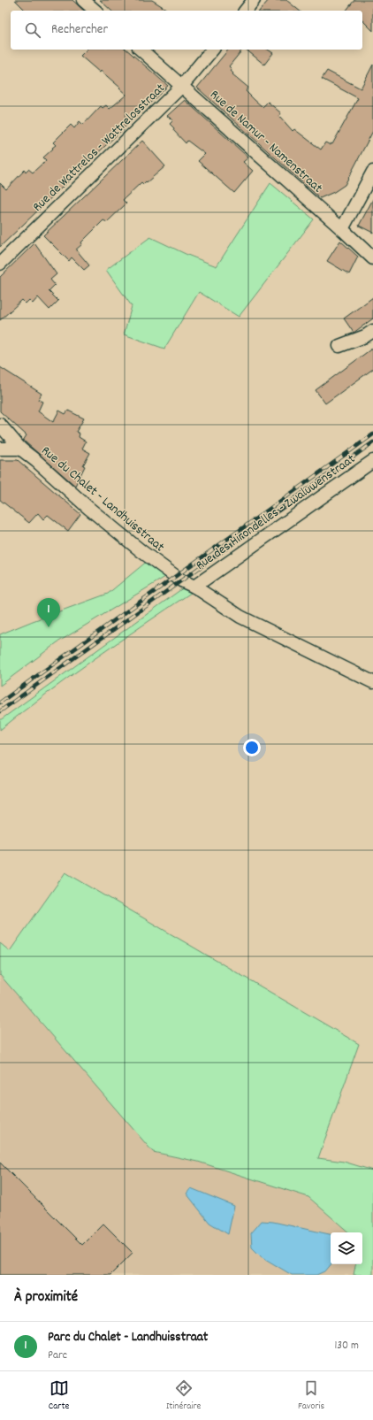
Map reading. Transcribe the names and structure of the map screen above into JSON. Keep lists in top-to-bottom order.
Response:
{
  "streets": {
    "street": [
      "Rue de Namur - Namenstraat",
      "Rue de Wattrelos - Wattrelosstraat",
      "Rue du Chalet - Landhuisstraat",
      "Rue des Hirondelles - Zwaluwenstraat"
    ]
  },
  "crossings": [
    ["Rue de Namur - Namenstraat", "Rue de Wattrelos - Wattrelosstraat"],
    ["Rue du Chalet - Landhuisstraat", "Rue des Hirondelles - Zwaluwenstraat"]
  ],
  "page": {
    "search": "Rechercher",
    "pins": "1",
    "heading": "À proximité",
    "list": [
      {
        "mark": "1",
        "name": "Parc du Chalet - Landhuisstraat",
        "note": "Parc",
        "value": "130 m"
      }
    ],
    "nav": ["Carte", "Itinéraire", "Favoris"]
  }
}
